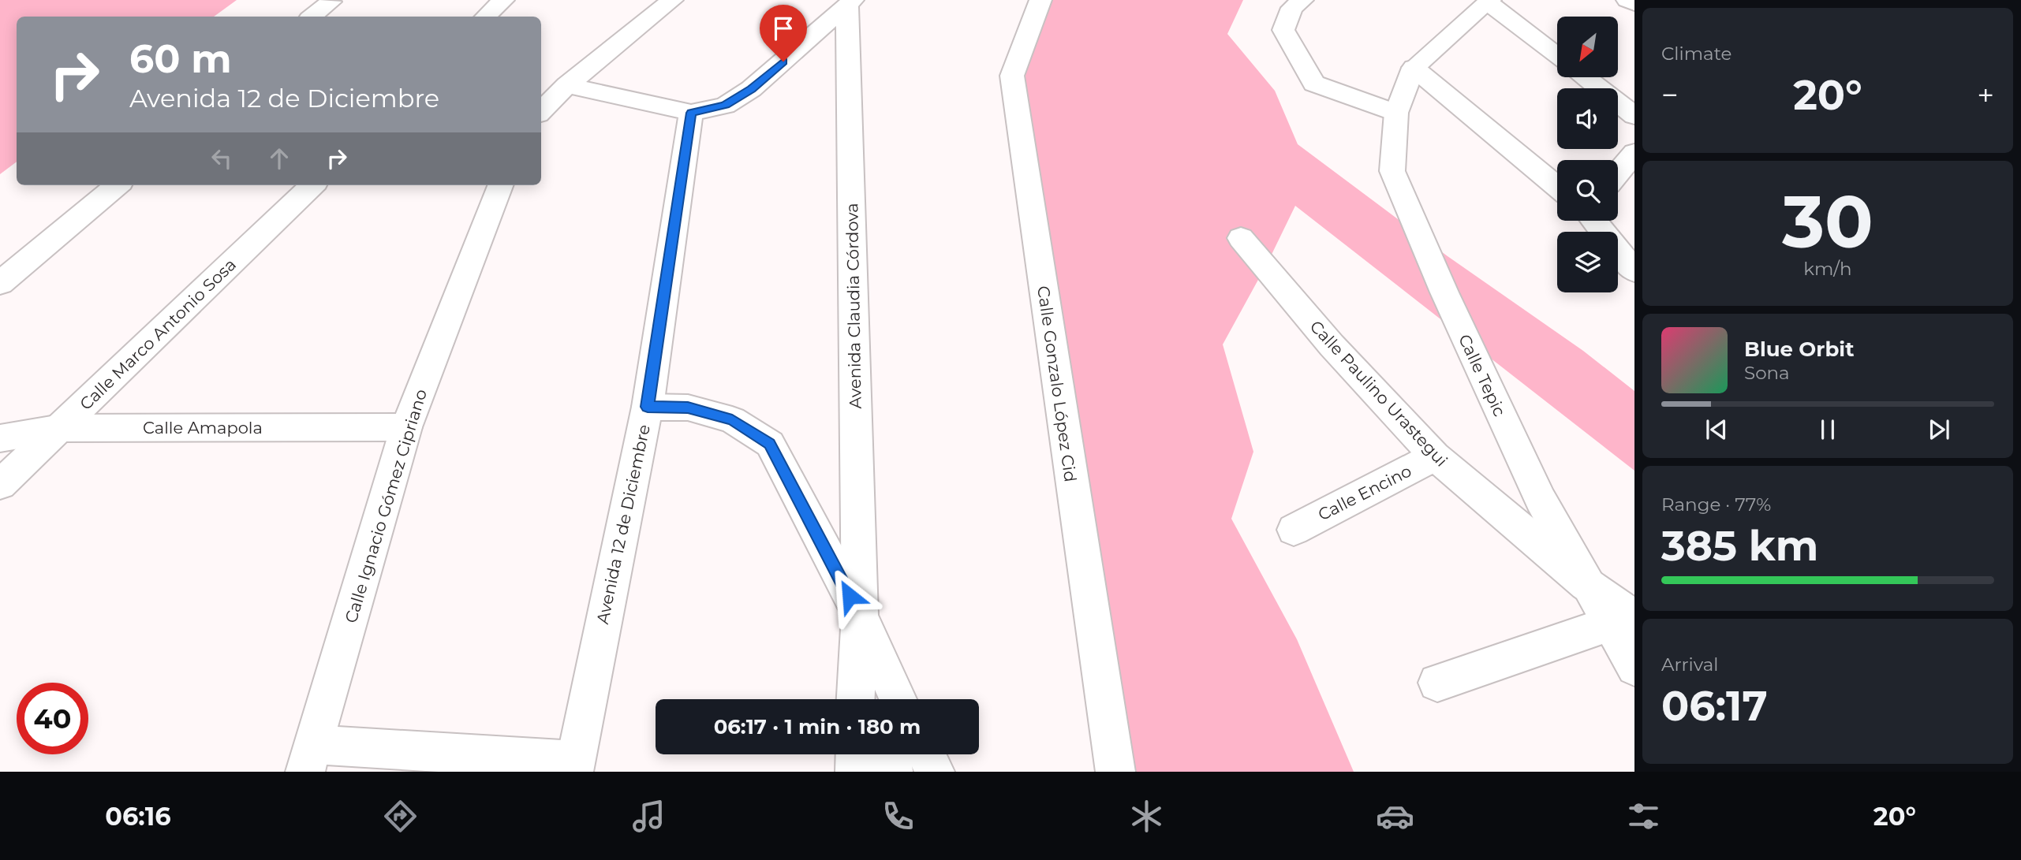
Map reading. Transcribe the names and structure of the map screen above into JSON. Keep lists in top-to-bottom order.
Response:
{
  "streets": {
    "street": [
      "Avenida Claudia Córdova",
      "Calle Marco Antonio Sosa",
      "Calle Tepic",
      "Calle Gonzalo López Cid",
      "Calle Paulino Urastegui",
      "Calle Amapola",
      "Calle Encino",
      "Calle Ignacio Gómez Cipriano",
      "Avenida 12 de Diciembre"
    ]
  },
  "crossings": [
    ["Calle Marco Antonio Sosa", "Calle Amapola"],
    ["Calle Tepic", "Calle Paulino Urastegui"],
    ["Calle Paulino Urastegui", "Calle Encino"],
    ["Calle Amapola", "Calle Ignacio Gómez Cipriano"]
  ],
  "north": "bottom left",
  "page": {
    "tile": [
      "Climate",
      ["30", "km/h"],
      ["Range · 77%", "385 km"],
      ["Arrival", "06:17"]
    ],
    "turn": ["60 m", "Avenida 12 de Diciembre"],
    "heat": ["−", "20°", "+"],
    "song": ["Blue Orbit", "Sona"],
    "limit": "40",
    "trip": "06:17 · 1 min · 180 m",
    "tabs": ["06:16", "20°"]
  }
}
